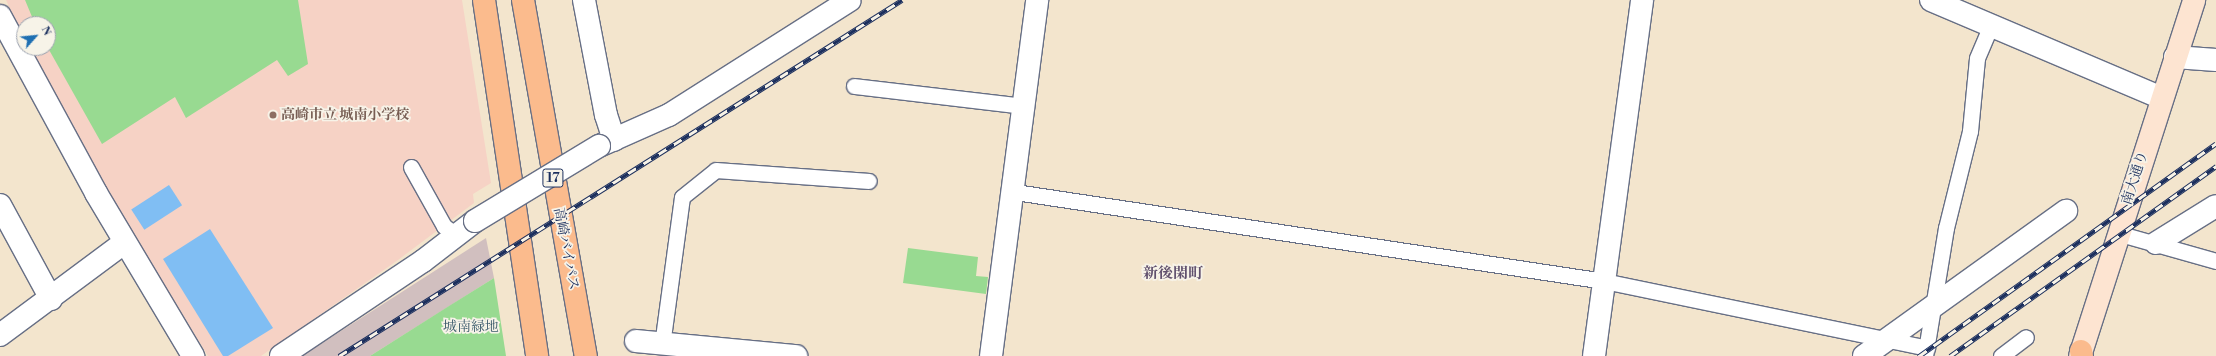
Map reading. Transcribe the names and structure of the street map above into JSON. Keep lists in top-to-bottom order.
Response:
{
  "streets": {
    "highway": ["17", "高崎バイパス"],
    "main road": ["南大通り"]
  },
  "districts": ["新後閑町"],
  "parks": ["城南緑地"],
  "places": ["高崎市立 城南小学校"],
  "north": "top right"
}
